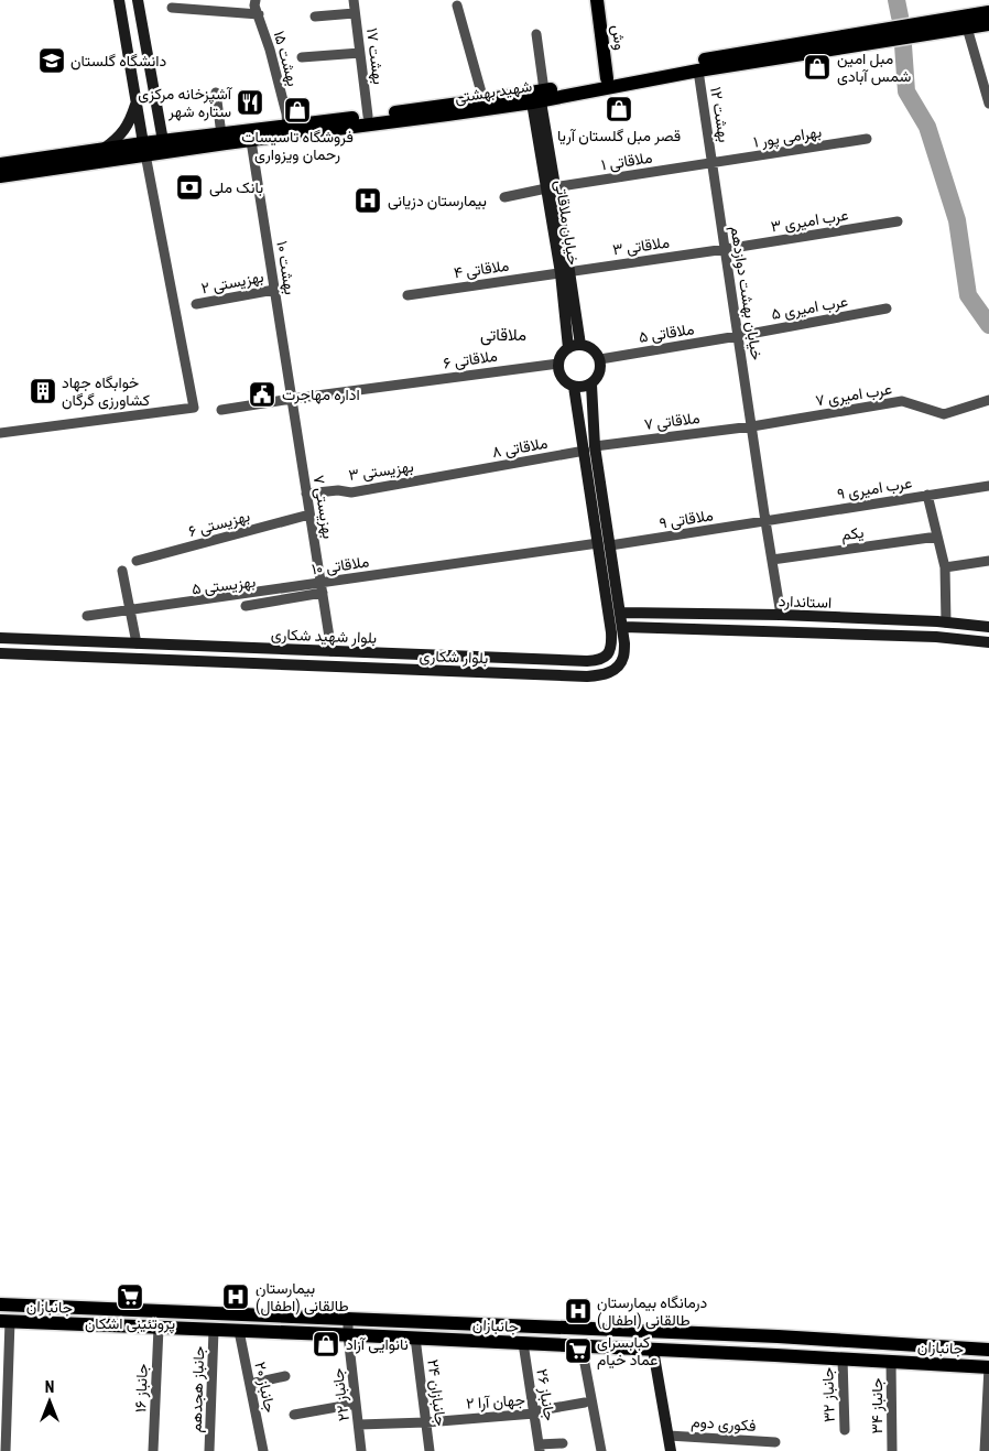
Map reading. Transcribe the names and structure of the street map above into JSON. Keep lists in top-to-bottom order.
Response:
{
  "streets": {
    "main road": [
      "وش",
      "شهید بهشتی",
      "خیابان ملاقاتی",
      "استاندارد",
      "بلوار شهید شکاری",
      "بلوار شکاری",
      "جانبازان"
    ],
    "street": [
      "بهشت ۱۷",
      "بهشت ۱۵",
      "۱۲ بهشت",
      "۱ بهرامی پور",
      "ملاقاتی ۱",
      "۳ عرب امیری",
      "ملاقاتی ۳",
      "بهشت ۱۰",
      "ملاقاتی ۴",
      "۲ بهزیستی",
      "خیابان بهشت دوازدهم",
      "۵ عرب امیری",
      "ملاقاتی ۵",
      "۶ ملاقاتی",
      "۷ عرب امیری",
      "۷ ملاقاتی",
      "ملاقاتی ۸",
      "۳ بهزیستی",
      "۹ عرب امیری",
      "۷ بهزیستی",
      "ملاقاتی ۹",
      "بهزیستی ۶",
      "یکم",
      "۱۰ ملاقاتی",
      "۵ بهزیستی",
      "۲۰ جانباز",
      "جانباز ۱۶",
      "جانباز هجدهم",
      "جانبازان ۲۴",
      "۲۲ جانباز",
      "جانباز ۲۶",
      "۳۲ جانباز",
      "۲ جهان آرا",
      "۳۴ جانباز",
      "فکوری دوم"
    ]
  },
  "crossings": [
    ["وش", "شهید بهشتی"],
    ["بهشت ۱۷", "شهید بهشتی"],
    ["بهشت ۱۵", "شهید بهشتی"],
    ["شهید بهشتی", "۱۲ بهشت"],
    ["شهید بهشتی", "خیابان ملاقاتی"],
    ["شهید بهشتی", "بهشت ۱۰"],
    ["۱۲ بهشت", "۱ بهرامی پور"],
    ["۱۲ بهشت", "ملاقاتی ۱"],
    ["۱۲ بهشت", "خیابان بهشت دوازدهم"],
    ["۱ بهرامی پور", "ملاقاتی ۱"],
    ["۱ بهرامی پور", "خیابان بهشت دوازدهم"],
    ["ملاقاتی ۱", "خیابان ملاقاتی"],
    ["ملاقاتی ۱", "خیابان بهشت دوازدهم"],
    ["۳ عرب امیری", "ملاقاتی ۳"],
    ["۳ عرب امیری", "خیابان بهشت دوازدهم"],
    ["خیابان ملاقاتی", "ملاقاتی ۳"],
    ["خیابان ملاقاتی", "ملاقاتی ۴"],
    ["خیابان ملاقاتی", "ملاقاتی ۵"],
    ["خیابان ملاقاتی", "۶ ملاقاتی"],
    ["خیابان ملاقاتی", "بلوار شکاری"],
    ["ملاقاتی ۳", "ملاقاتی ۴"],
    ["ملاقاتی ۳", "خیابان بهشت دوازدهم"],
    ["بهشت ۱۰", "۲ بهزیستی"],
    ["بهشت ۱۰", "۶ ملاقاتی"],
    ["بهشت ۱۰", "۷ بهزیستی"],
    ["خیابان بهشت دوازدهم", "۵ عرب امیری"],
    ["خیابان بهشت دوازدهم", "ملاقاتی ۵"],
    ["خیابان بهشت دوازدهم", "۷ عرب امیری"],
    ["خیابان بهشت دوازدهم", "۷ ملاقاتی"],
    ["خیابان بهشت دوازدهم", "۹ عرب امیری"],
    ["خیابان بهشت دوازدهم", "ملاقاتی ۹"],
    ["خیابان بهشت دوازدهم", "یکم"],
    ["خیابان بهشت دوازدهم", "استاندارد"],
    ["۵ عرب امیری", "ملاقاتی ۵"],
    ["ملاقاتی ۵", "۶ ملاقاتی"],
    ["ملاقاتی ۵", "بلوار شکاری"],
    ["۶ ملاقاتی", "۷ بهزیستی"],
    ["۶ ملاقاتی", "بلوار شکاری"],
    ["۷ عرب امیری", "۷ ملاقاتی"],
    ["۷ ملاقاتی", "ملاقاتی ۸"],
    ["۷ ملاقاتی", "بلوار شکاری"],
    ["ملاقاتی ۸", "۳ بهزیستی"],
    ["ملاقاتی ۸", "بلوار شکاری"],
    ["۳ بهزیستی", "۷ بهزیستی"],
    ["۹ عرب امیری", "ملاقاتی ۹"],
    ["۷ بهزیستی", "بهزیستی ۶"],
    ["۷ بهزیستی", "۵ بهزیستی"],
    ["۷ بهزیستی", "بلوار شهید شکاری"],
    ["ملاقاتی ۹", "بلوار شکاری"],
    ["۱۰ ملاقاتی", "۵ بهزیستی"],
    ["۱۰ ملاقاتی", "بلوار شکاری"],
    ["استاندارد", "بلوار شکاری"],
    ["بلوار شهید شکاری", "بلوار شکاری"],
    ["جانبازان", "۲۰ جانباز"],
    ["جانبازان", "جانباز ۱۶"],
    ["جانبازان", "جانباز هجدهم"],
    ["جانبازان", "جانبازان ۲۴"],
    ["جانبازان", "۲۲ جانباز"],
    ["جانبازان", "جانباز ۲۶"],
    ["جانبازان", "۳۲ جانباز"],
    ["جانبازان", "۳۴ جانباز"],
    ["جانبازان ۲۴", "۲ جهان آرا"],
    ["۲۲ جانباز", "۲ جهان آرا"],
    ["جانباز ۲۶", "۲ جهان آرا"]
  ],
  "districts": ["ملاقاتی"],
  "places": {
    "school or university": ["دانشگاه گلستان"],
    "shop": [
      "مبل امین شمس آبادی",
      "قصر مبل گلستان آریا",
      "فروشگاه تاسیسات رحمان ویزواری",
      "نانوایی آزاد"
    ],
    "restaurant": ["آشپزخانه مرکزی ستاره شهر"],
    "bank": ["بانک ملی"],
    "hospital": ["بیمارستان دزیانی", "بیمارستان طالقانی (اطفال)", "درمانگاه بیمارستان طالقانی (اطفال)"],
    "building": ["خوابگاه جهاد کشاورزی گرگان"],
    "public building": ["اداره مهاجرت"],
    "supermarket": ["پروتئینی اشکان", "کبابسرای عماد خیام"]
  },
  "north": "top"
}
